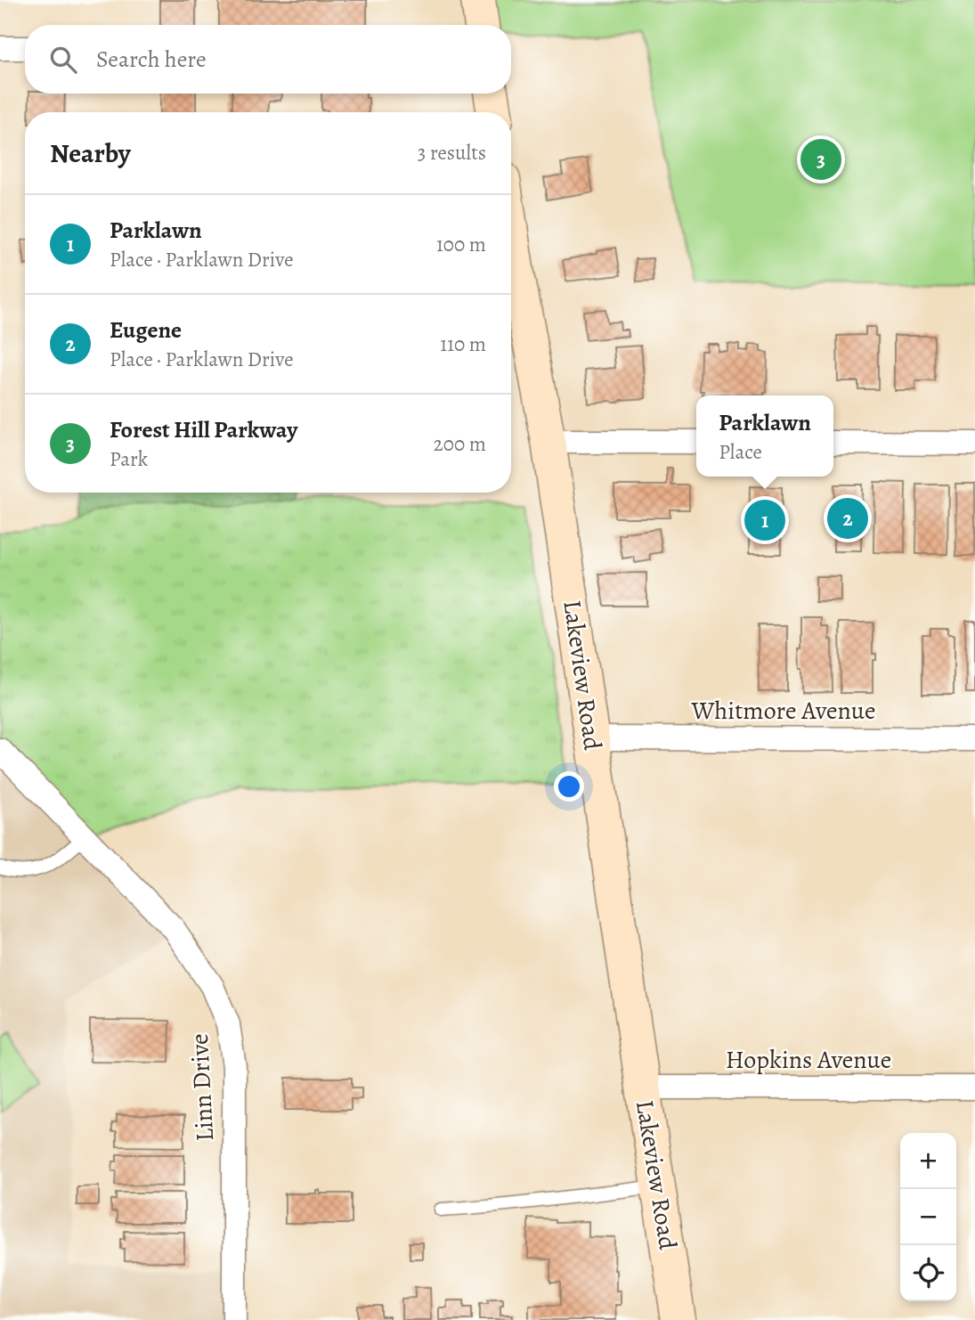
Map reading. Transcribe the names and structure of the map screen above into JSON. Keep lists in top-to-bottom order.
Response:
{
  "streets": {
    "street": [
      "Lakeview Road",
      "Whitmore Avenue",
      "Hopkins Avenue",
      "Linn Drive"
    ]
  },
  "crossings": [
    ["Lakeview Road", "Whitmore Avenue"],
    ["Lakeview Road", "Hopkins Avenue"]
  ],
  "page": {
    "search": "Search here",
    "heading": ["Nearby", "3 results"],
    "pins": ["3", "2", "1"],
    "list": [
      {
        "mark": "1",
        "name": "Parklawn",
        "note": "Place · Parklawn Drive",
        "value": "100 m"
      },
      {
        "mark": "2",
        "name": "Eugene",
        "note": "Place · Parklawn Drive",
        "value": "110 m"
      },
      {
        "mark": "3",
        "name": "Forest Hill Parkway",
        "note": "Park",
        "value": "200 m"
      }
    ],
    "popup": ["Parklawn", "Place"],
    "map_buttons": ["+", "−"]
  }
}
